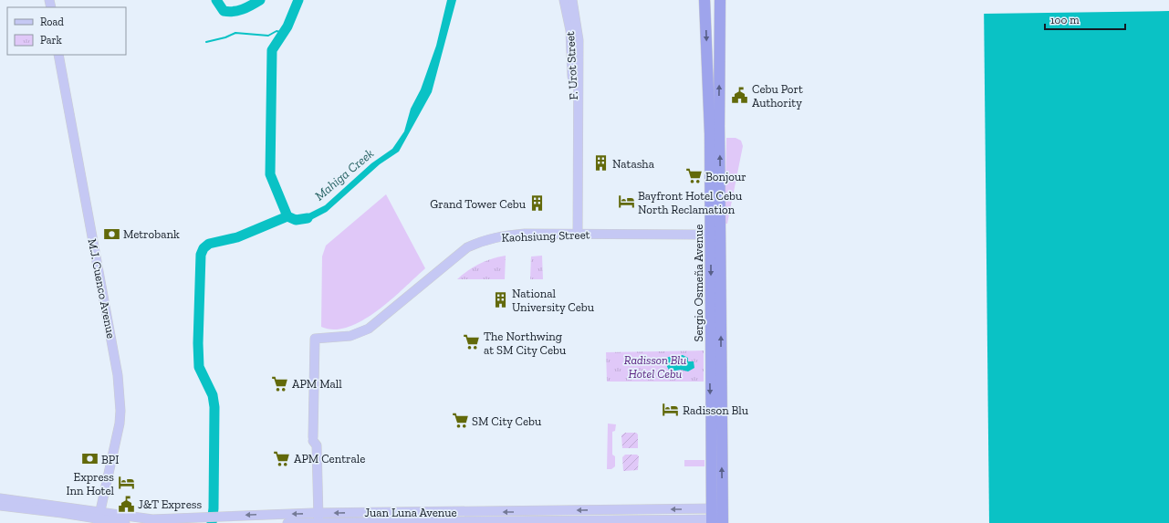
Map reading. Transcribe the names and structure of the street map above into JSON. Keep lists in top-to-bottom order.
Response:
{
  "streets": {
    "highway": ["Sergio Osmeña Avenue"],
    "main road": [
      "F. Urot Street",
      "Kaohsiung Street",
      "M.J. Cuenco Avenue",
      "Juan Luna Avenue"
    ]
  },
  "crossings": [
    ["F. Urot Street", "Kaohsiung Street"],
    ["Kaohsiung Street", "Sergio Osmeña Avenue"],
    ["Sergio Osmeña Avenue", "Juan Luna Avenue"],
    ["M.J. Cuenco Avenue", "Juan Luna Avenue"]
  ],
  "water": ["Mahiga Creek"],
  "parks": ["Radisson Blu Hotel Cebu"],
  "places": {
    "public building": ["Cebu Port Authority", "J&T Express"],
    "building": ["Natasha", "Grand Tower Cebu", "National University Cebu"],
    "supermarket": [
      "Bonjour",
      "The Northwing at SM City Cebu",
      "APM Mall",
      "SM City Cebu",
      "APM Centrale"
    ],
    "hotel": ["Bayfront Hotel Cebu North Reclamation", "Radisson Blu", "Express Inn Hotel"],
    "bank": ["Metrobank", "BPI"]
  },
  "legend": ["Road", "Park"],
  "scale_bar": "100 m"
}
